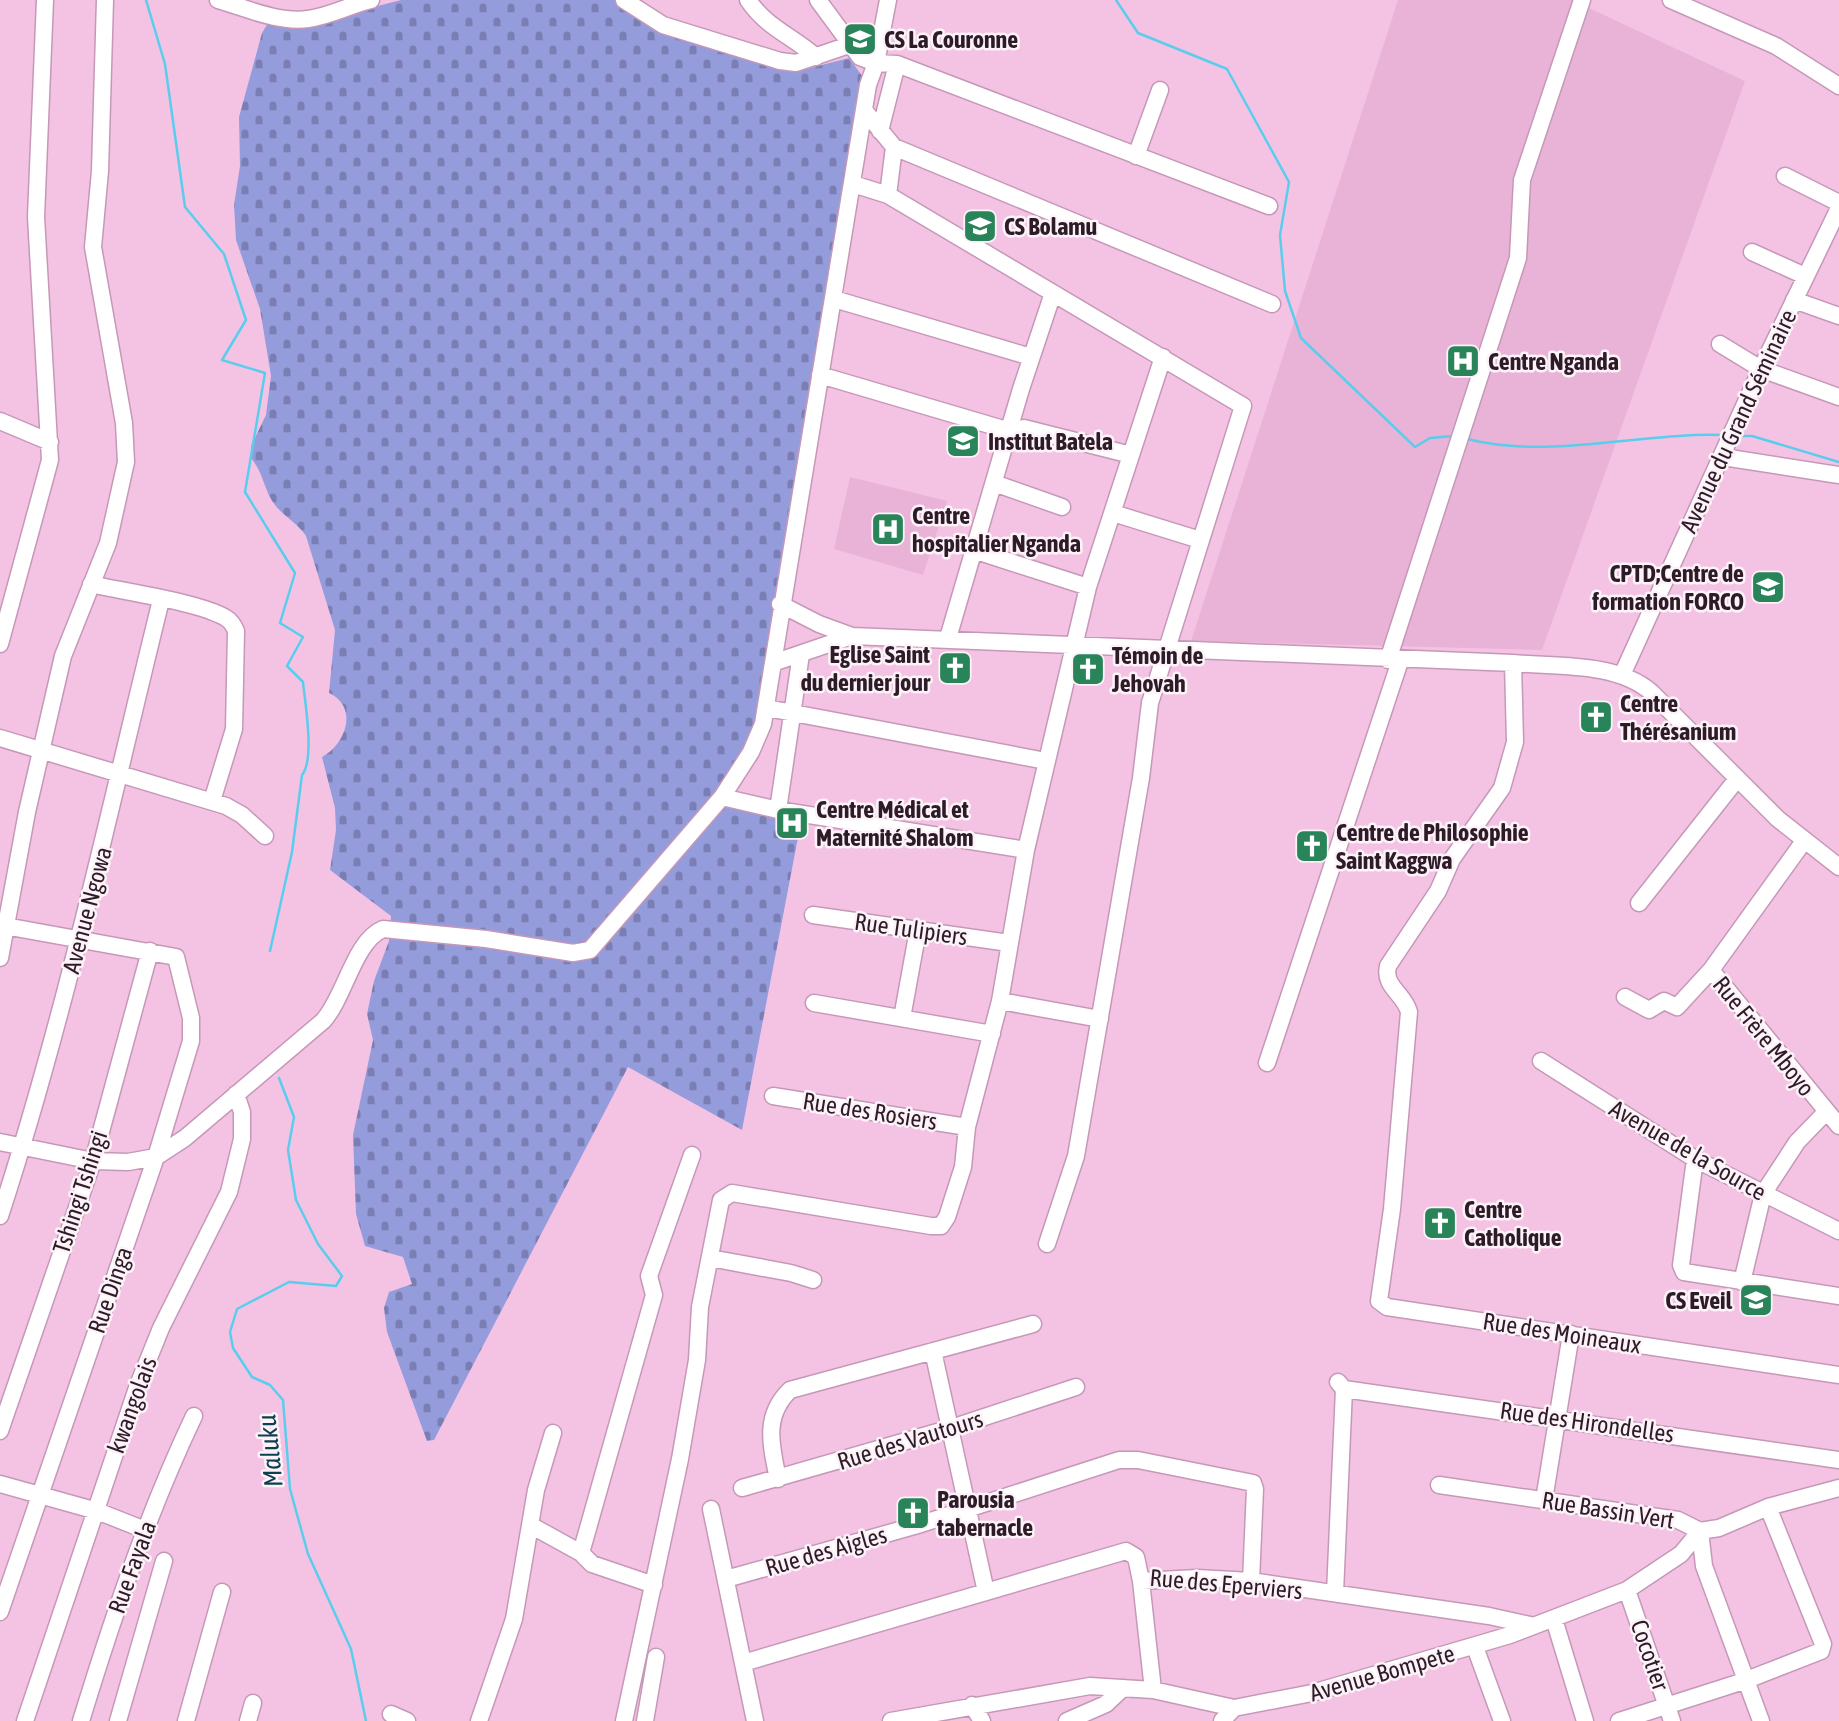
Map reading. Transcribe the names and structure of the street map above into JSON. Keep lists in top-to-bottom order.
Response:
{
  "streets": {
    "street": [
      "Avenue du Grand Séminaire",
      "Avenue Ngowa",
      "Rue Tulipiers",
      "Rue Frère Mboyo",
      "Rue des Rosiers",
      "Avenue de la Source",
      "Tshingi Tshingi",
      "Rue Dinga",
      "Rue des Moineaux",
      "kwangolais",
      "Rue des Hirondelles",
      "Rue des Vautours",
      "Rue Bassin Vert",
      "Rue des Aigles",
      "Rue Fayala",
      "Rue des Eperviers",
      "Cocotier",
      "Avenue Bompete"
    ]
  },
  "crossings": [
    ["Tshingi Tshingi", "Rue Dinga"],
    ["Rue des Hirondelles", "Rue des Eperviers"],
    ["Rue Bassin Vert", "Avenue Bompete"],
    ["Rue des Aigles", "Rue des Eperviers"],
    ["Rue des Eperviers", "Avenue Bompete"],
    ["Cocotier", "Avenue Bompete"]
  ],
  "water": ["Maluku"],
  "places": {
    "school or university": [
      "CS La Couronne",
      "CS Bolamu",
      "Institut Batela",
      "CPTD;Centre de formation FORCO",
      "CS Eveil"
    ],
    "hospital": ["Centre Nganda", "Centre hospitalier Nganda", "Centre Médical et Maternité Shalom"],
    "church": [
      "Eglise Saint du dernier jour",
      "Témoin de Jehovah",
      "Centre Thérésanium",
      "Centre de Philosophie Saint Kaggwa",
      "Centre Catholique",
      "Parousia tabernacle"
    ]
  }
}
